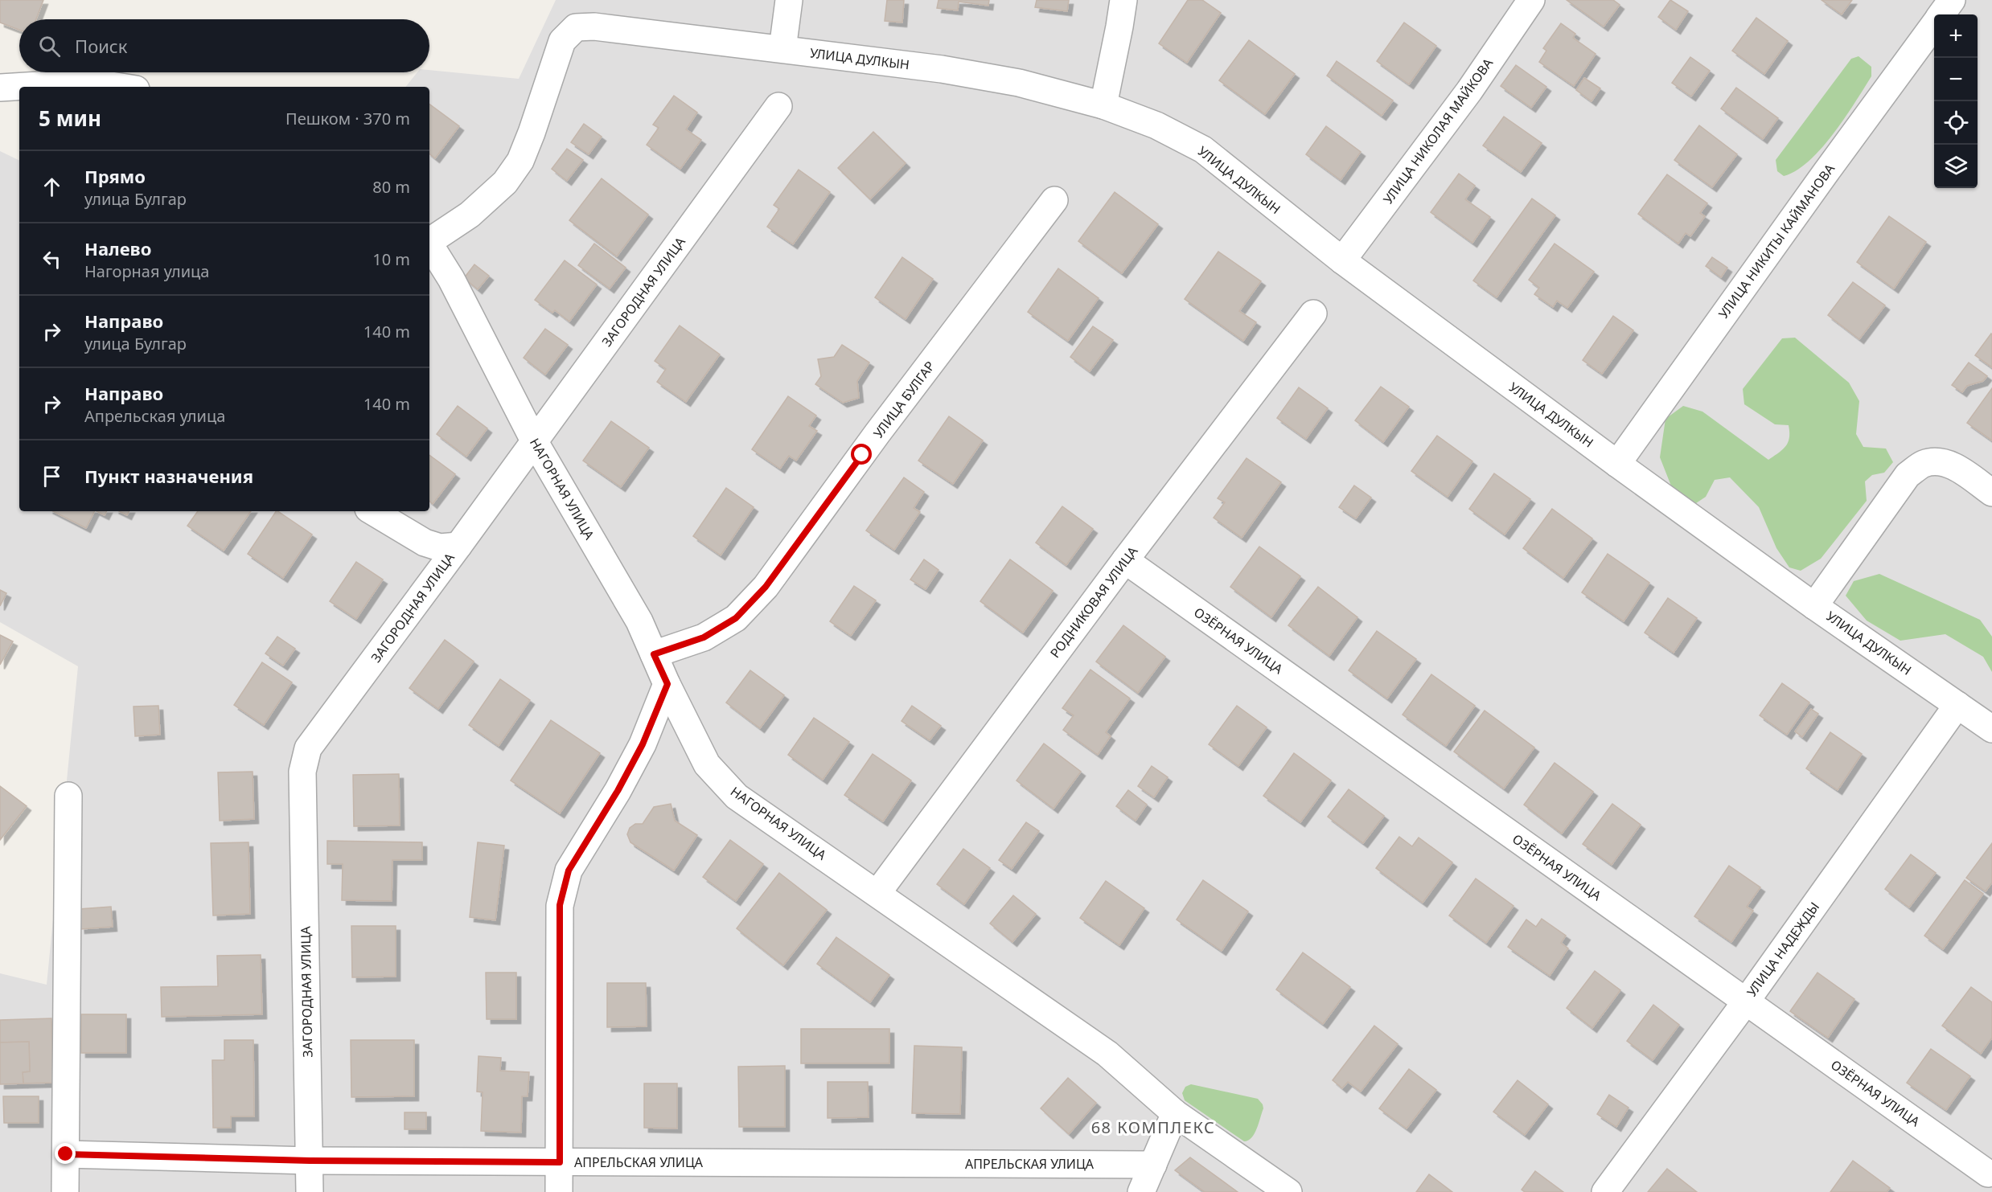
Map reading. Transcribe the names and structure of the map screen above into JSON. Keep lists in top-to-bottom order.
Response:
{
  "streets": {
    "street": [
      "УЛИЦА ДУЛКЫН",
      "УЛИЦА НИКОЛАЯ МАЙКОВА",
      "УЛИЦА НИКИТЫ КАЙМАНОВА",
      "ЗАГОРОДНАЯ УЛИЦА",
      "УЛИЦА БУЛГАР",
      "НАГОРНАЯ УЛИЦА",
      "РОДНИКОВАЯ УЛИЦА",
      "ОЗЁРНАЯ УЛИЦА",
      "УЛИЦА НАДЕЖДЫ",
      "АПРЕЛЬСКАЯ УЛИЦА"
    ]
  },
  "crossings": [
    ["УЛИЦА ДУЛКЫН", "УЛИЦА НИКОЛАЯ МАЙКОВА"],
    ["УЛИЦА ДУЛКЫН", "УЛИЦА НИКИТЫ КАЙМАНОВА"],
    ["УЛИЦА ДУЛКЫН", "УЛИЦА НАДЕЖДЫ"],
    ["ЗАГОРОДНАЯ УЛИЦА", "НАГОРНАЯ УЛИЦА"],
    ["ЗАГОРОДНАЯ УЛИЦА", "АПРЕЛЬСКАЯ УЛИЦА"],
    ["УЛИЦА БУЛГАР", "НАГОРНАЯ УЛИЦА"],
    ["НАГОРНАЯ УЛИЦА", "РОДНИКОВАЯ УЛИЦА"],
    ["РОДНИКОВАЯ УЛИЦА", "ОЗЁРНАЯ УЛИЦА"],
    ["ОЗЁРНАЯ УЛИЦА", "УЛИЦА НАДЕЖДЫ"]
  ],
  "districts": ["68 КОМПЛЕКС"],
  "page": {
    "map_buttons": ["+", "−"],
    "search": "Поиск",
    "heading": ["5 мин", "Пешком · 370 m"],
    "list": [
      ["Прямо", "улица Булгар", "80 m"],
      ["Налево", "Нагорная улица", "10 m"],
      ["Направо", "улица Булгар", "140 m"],
      ["Направо", "Апрельская улица", "140 m"],
      "Пункт назначения"
    ]
  }
}
